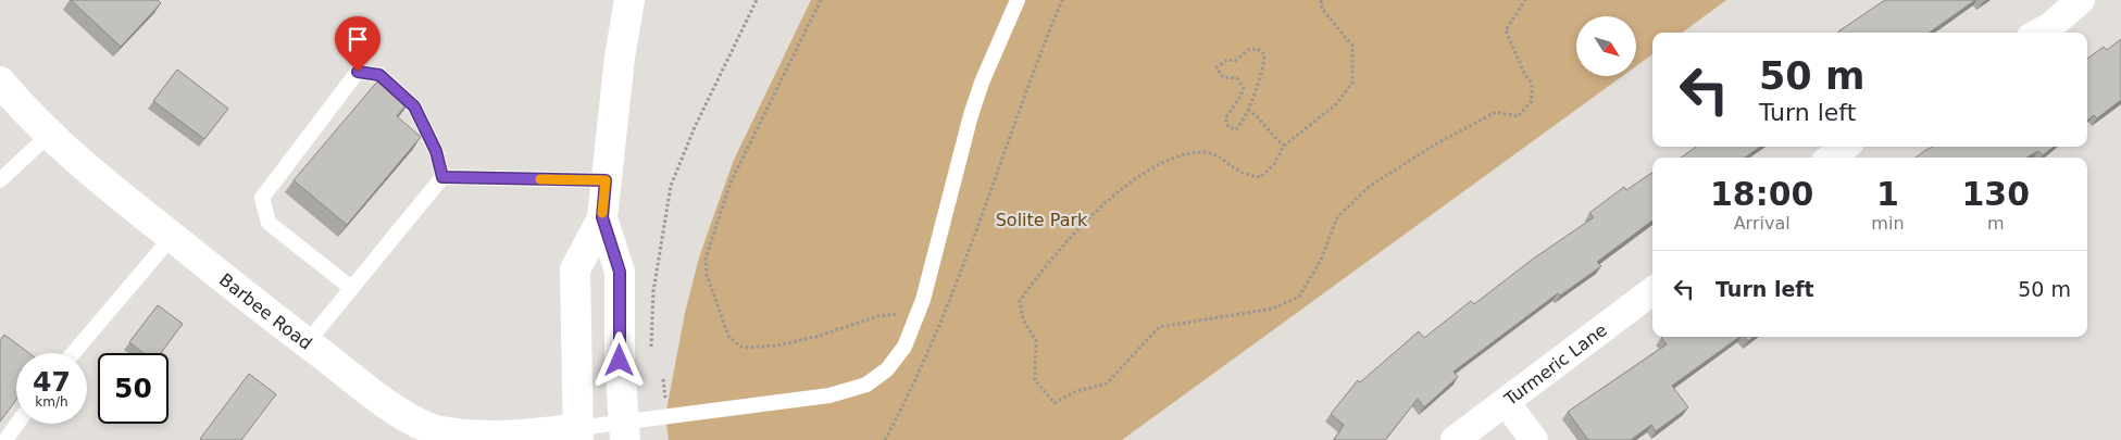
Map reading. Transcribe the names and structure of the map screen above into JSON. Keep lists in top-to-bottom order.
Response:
{
  "streets": {
    "street": ["Barbee Road", "Turmeric Lane"]
  },
  "parks": ["Solite Park"],
  "north": "bottom right",
  "page": {
    "turn": ["50 m", "Turn left"],
    "eta": [
      "18:00",
      "Arrival",
      "1",
      "min",
      "130",
      "m"
    ],
    "list": [
      {
        "name": "Turn left",
        "value": "50 m"
      }
    ],
    "speed": "47 km/h",
    "limit": "50"
  }
}
